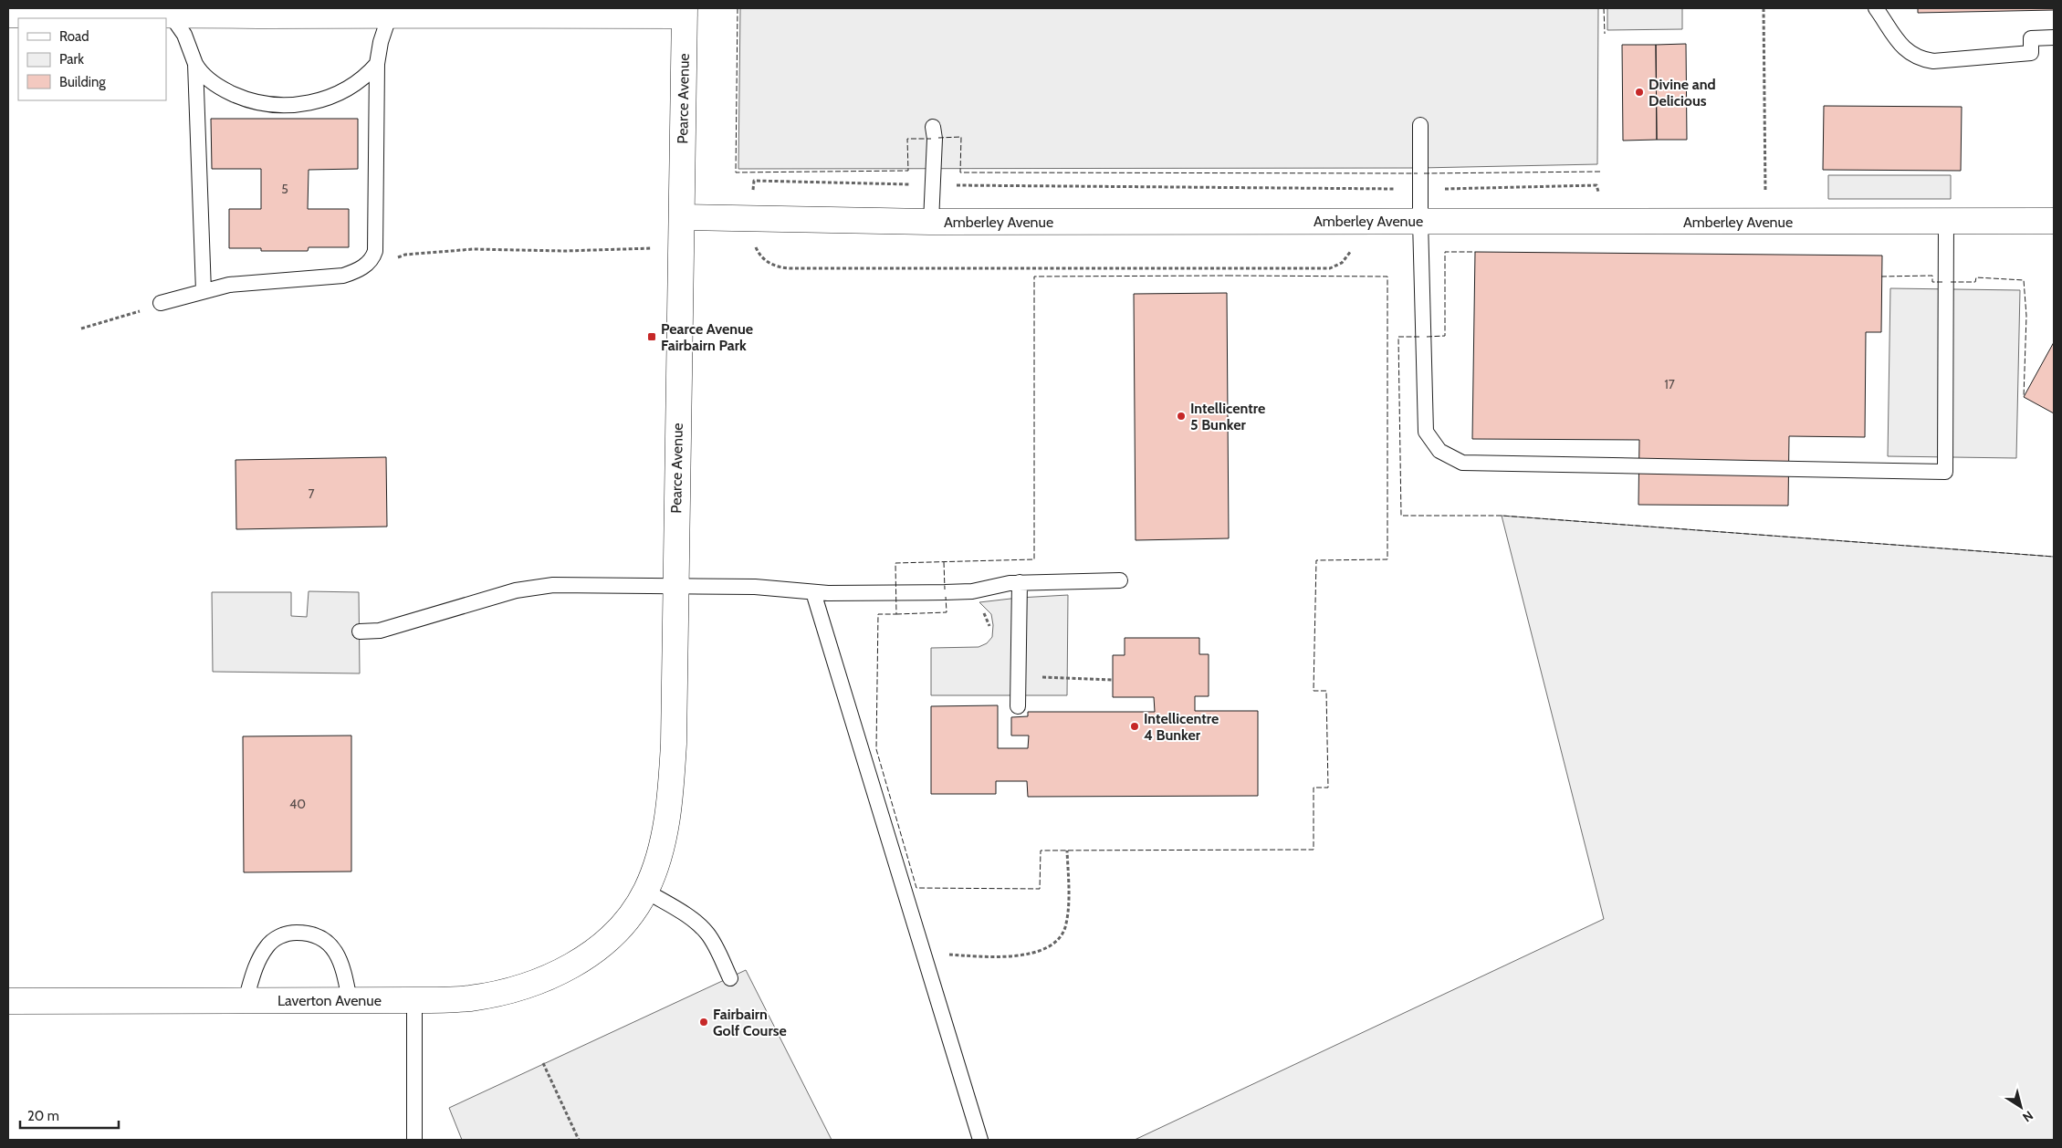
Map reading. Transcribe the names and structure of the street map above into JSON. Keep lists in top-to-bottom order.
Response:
{
  "streets": {
    "street": ["Pearce Avenue", "Amberley Avenue", "Laverton Avenue"]
  },
  "crossings": [
    ["Pearce Avenue", "Amberley Avenue"],
    ["Pearce Avenue", "Laverton Avenue"]
  ],
  "places": {
    "other": [
      "Divine and Delicious",
      "Intellicentre 5 Bunker",
      "Intellicentre 4 Bunker",
      "Fairbairn Golf Course"
    ],
    "transit": ["Pearce Avenue Fairbairn Park"]
  },
  "house_numbers": [
    "5",
    "17",
    "7",
    "40"
  ],
  "legend": ["Road", "Park", "Building"],
  "scale_bar": "20 m",
  "north": "bottom right"
}
